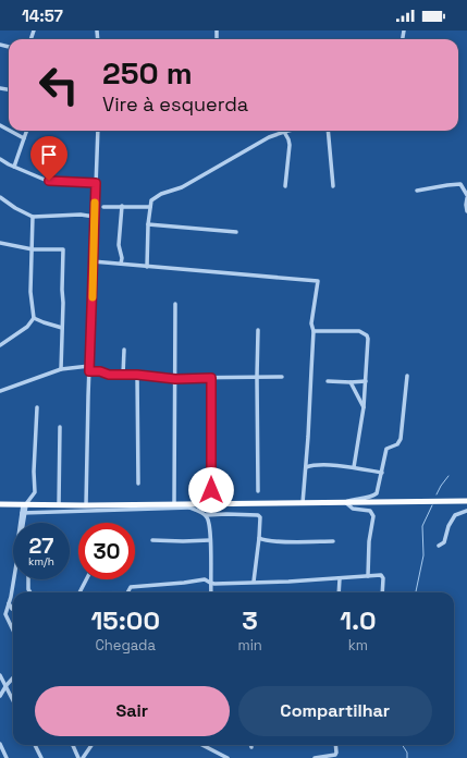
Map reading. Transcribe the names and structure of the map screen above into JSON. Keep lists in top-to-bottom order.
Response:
{
  "page": {
    "status": "14:57",
    "turn": ["250 m", "Vire à esquerda"],
    "speed": "27 km/h",
    "limit": "30",
    "eta": [
      "15:00",
      "Chegada",
      "3",
      "min",
      "1.0",
      "km"
    ],
    "buttons": ["Sair", "Compartilhar"]
  }
}
